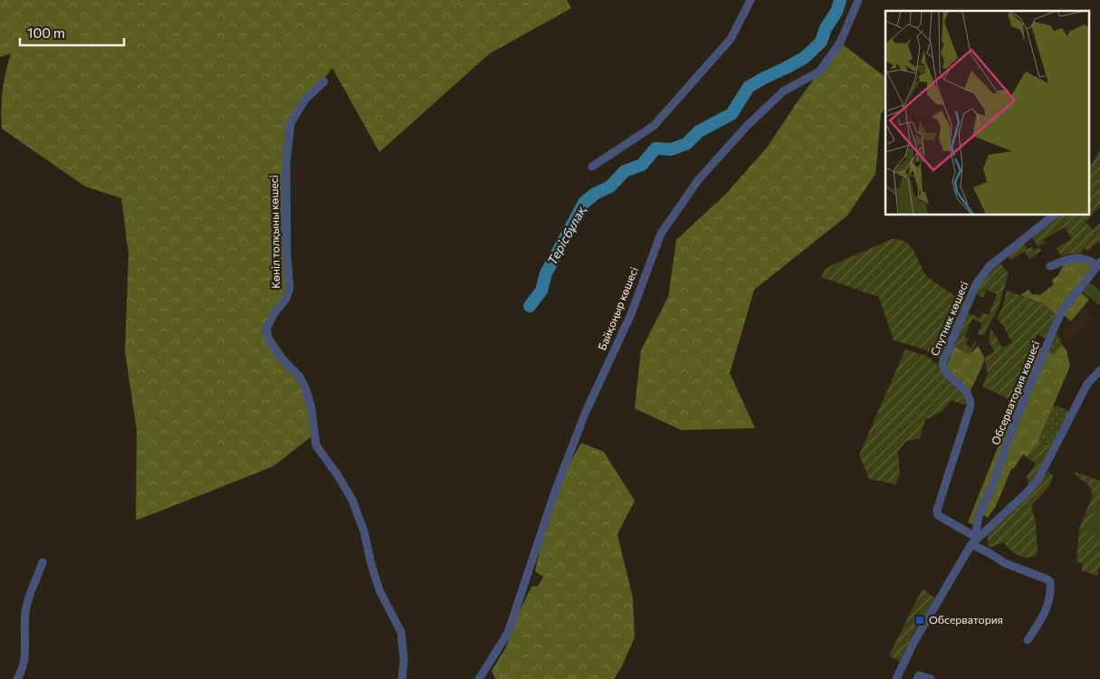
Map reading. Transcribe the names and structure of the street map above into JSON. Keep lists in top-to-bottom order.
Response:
{
  "streets": {
    "street": [
      "Көніл толқыны көшесі",
      "Байқоңыр көшесі",
      "Спутник көшесі",
      "Обсерватория көшесі"
    ]
  },
  "crossings": [
    ["Спутник көшесі", "Обсерватория көшесі"]
  ],
  "water": ["Терісбұлақ"],
  "places": {
    "transit": ["Обсерватория"]
  },
  "scale_bar": "100 m"
}
